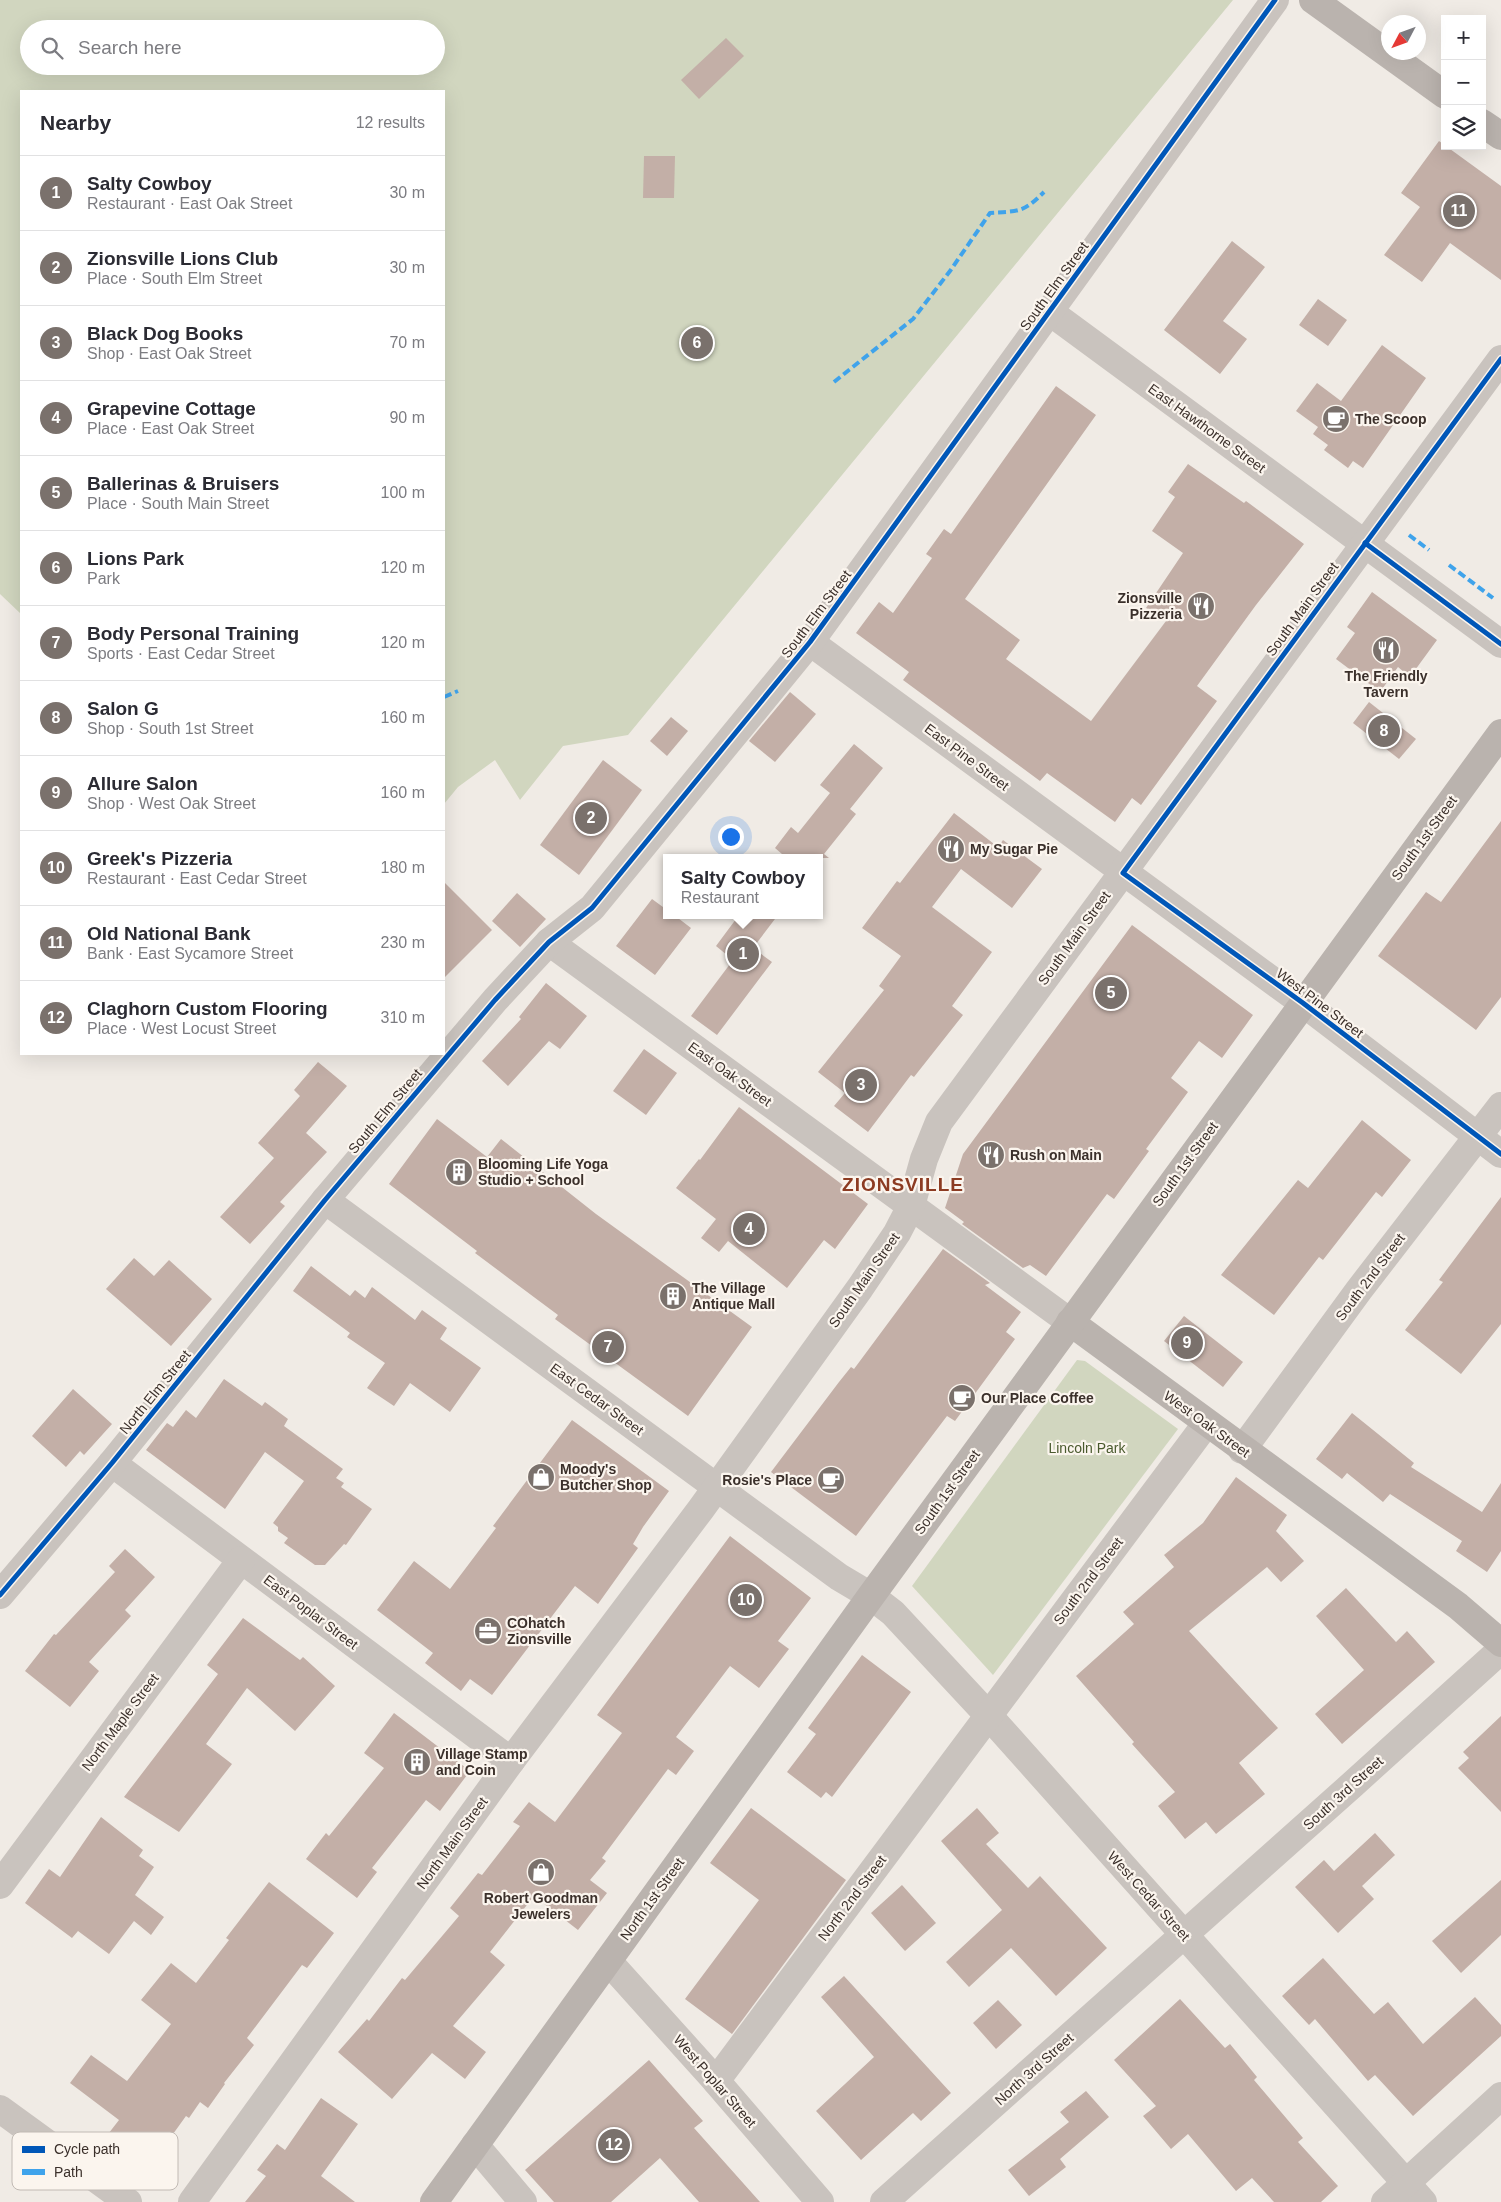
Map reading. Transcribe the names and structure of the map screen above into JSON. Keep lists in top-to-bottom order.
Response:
{
  "streets": {
    "main road": ["South 1st Street", "West Oak Street", "North 1st Street"],
    "street": [
      "South Elm Street",
      "East Hawthorne Street",
      "South Main Street",
      "East Pine Street",
      "West Pine Street",
      "East Oak Street",
      "South 2nd Street",
      "North Elm Street",
      "East Cedar Street",
      "East Poplar Street",
      "North Maple Street",
      "South 3rd Street",
      "North Main Street",
      "West Cedar Street",
      "North 2nd Street",
      "North 3rd Street",
      "West Poplar Street"
    ]
  },
  "crossings": [
    ["South Elm Street", "East Hawthorne Street"],
    ["South Elm Street", "East Pine Street"],
    ["South Elm Street", "East Oak Street"],
    ["South Elm Street", "North Elm Street"],
    ["South Elm Street", "East Cedar Street"],
    ["East Hawthorne Street", "South Main Street"],
    ["South Main Street", "East Pine Street"],
    ["South Main Street", "West Pine Street"],
    ["South Main Street", "East Oak Street"],
    ["South Main Street", "East Cedar Street"],
    ["South Main Street", "West Oak Street"],
    ["South Main Street", "North Main Street"],
    ["East Pine Street", "West Pine Street"],
    ["South 1st Street", "West Pine Street"],
    ["South 1st Street", "East Cedar Street"],
    ["South 1st Street", "West Oak Street"],
    ["South 1st Street", "West Cedar Street"],
    ["South 1st Street", "North 1st Street"],
    ["West Pine Street", "South 2nd Street"],
    ["East Oak Street", "West Oak Street"],
    ["South 2nd Street", "West Oak Street"],
    ["South 2nd Street", "West Cedar Street"],
    ["South 2nd Street", "North 2nd Street"],
    ["North Elm Street", "East Cedar Street"],
    ["North Elm Street", "East Poplar Street"],
    ["East Cedar Street", "North Main Street"],
    ["East Cedar Street", "West Cedar Street"],
    ["East Cedar Street", "North 1st Street"],
    ["East Poplar Street", "North Maple Street"],
    ["East Poplar Street", "North Main Street"],
    ["South 3rd Street", "West Cedar Street"],
    ["South 3rd Street", "North 3rd Street"],
    ["West Cedar Street", "North 2nd Street"],
    ["West Cedar Street", "North 1st Street"],
    ["West Cedar Street", "North 3rd Street"],
    ["North 2nd Street", "West Poplar Street"],
    ["North 1st Street", "West Poplar Street"]
  ],
  "districts": ["ZIONSVILLE"],
  "parks": ["Lincoln Park"],
  "places": {
    "cafe": ["The Scoop", "Our Place Coffee", "Rosie's Place"],
    "restaurant": [
      "Zionsville Pizzeria",
      "The Friendly Tavern",
      "My Sugar Pie",
      "Rush on Main"
    ],
    "building": ["Blooming Life Yoga Studio + School", "The Village Antique Mall", "Village Stamp and Coin"],
    "shop": ["Moody's Butcher Shop", "Robert Goodman Jewelers"],
    "office": ["COhatch Zionsville"]
  },
  "legend": ["Cycle path", "Path"],
  "north": "bottom left",
  "page": {
    "map_buttons": ["+", "−"],
    "search": "Search here",
    "heading": ["Nearby", "12 results"],
    "list": [
      {
        "mark": "1",
        "name": "Salty Cowboy",
        "note": "Restaurant · East Oak Street",
        "value": "30 m"
      },
      {
        "mark": "2",
        "name": "Zionsville Lions Club",
        "note": "Place · South Elm Street",
        "value": "30 m"
      },
      {
        "mark": "3",
        "name": "Black Dog Books",
        "note": "Shop · East Oak Street",
        "value": "70 m"
      },
      {
        "mark": "4",
        "name": "Grapevine Cottage",
        "note": "Place · East Oak Street",
        "value": "90 m"
      },
      {
        "mark": "5",
        "name": "Ballerinas & Bruisers",
        "note": "Place · South Main Street",
        "value": "100 m"
      },
      {
        "mark": "6",
        "name": "Lions Park",
        "note": "Park",
        "value": "120 m"
      },
      {
        "mark": "7",
        "name": "Body Personal Training",
        "note": "Sports · East Cedar Street",
        "value": "120 m"
      },
      {
        "mark": "8",
        "name": "Salon G",
        "note": "Shop · South 1st Street",
        "value": "160 m"
      },
      {
        "mark": "9",
        "name": "Allure Salon",
        "note": "Shop · West Oak Street",
        "value": "160 m"
      },
      {
        "mark": "10",
        "name": "Greek's Pizzeria",
        "note": "Restaurant · East Cedar Street",
        "value": "180 m"
      },
      {
        "mark": "11",
        "name": "Old National Bank",
        "note": "Bank · East Sycamore Street",
        "value": "230 m"
      },
      {
        "mark": "12",
        "name": "Claghorn Custom Flooring",
        "note": "Place · West Locust Street",
        "value": "310 m"
      }
    ],
    "pins": [
      "11",
      "6",
      "8",
      "2",
      "1",
      "5",
      "3",
      "4",
      "9",
      "7",
      "10",
      "12"
    ],
    "popup": ["Salty Cowboy", "Restaurant"]
  }
}
